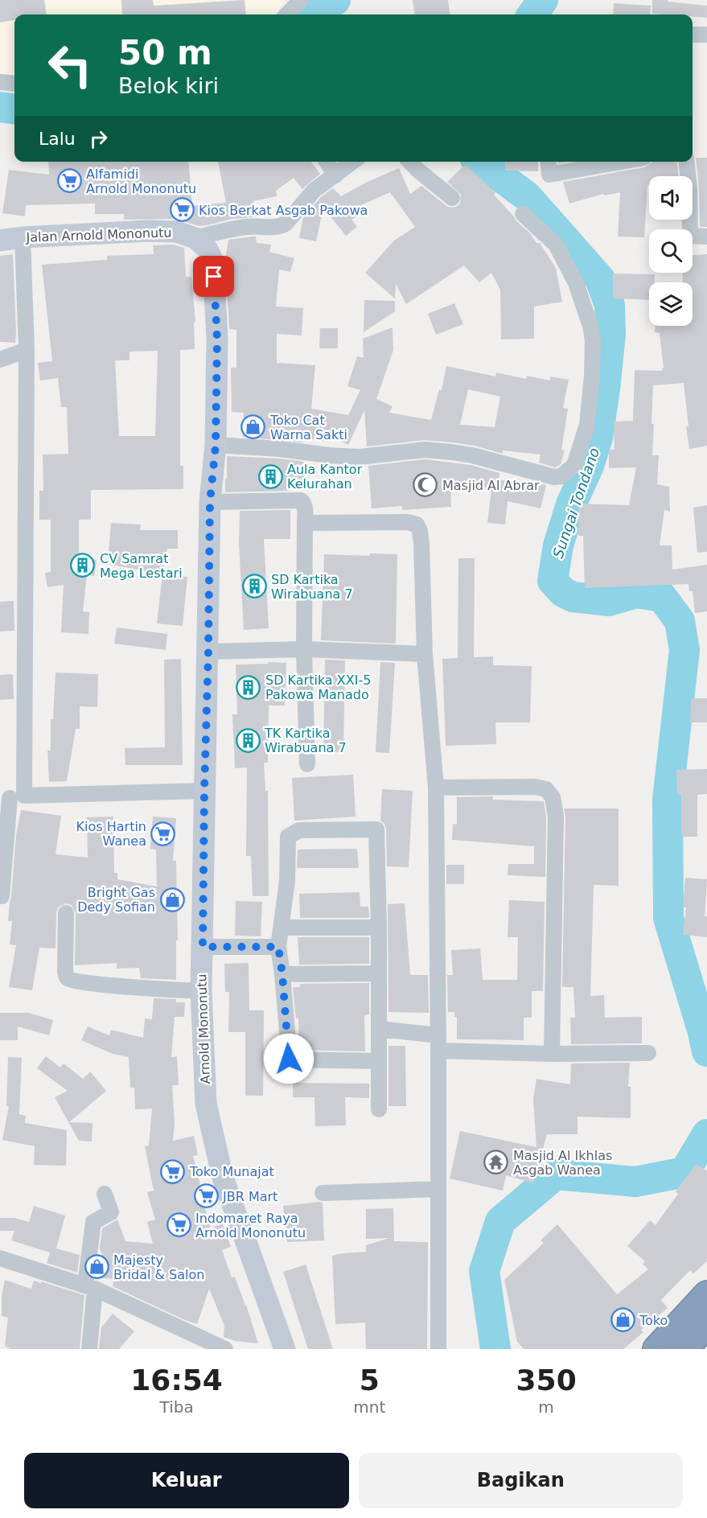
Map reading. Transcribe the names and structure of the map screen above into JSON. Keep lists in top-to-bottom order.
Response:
{
  "streets": {
    "street": ["Jalan Arnold Mononutu", "Arnold Mononutu"]
  },
  "crossings": [
    ["Jalan Arnold Mononutu", "Arnold Mononutu"]
  ],
  "water": ["Sungai Tondano"],
  "places": {
    "supermarket": [
      "Alfamidi Arnold Mononutu",
      "Kios Berkat Asgab Pakowa",
      "Kios Hartin Wanea",
      "Toko Munajat",
      "JBR Mart",
      "Indomaret Raya Arnold Mononutu"
    ],
    "shop": [
      "Toko Cat Warna Sakti",
      "Bright Gas Dedy Sofian",
      "Majesty Bridal & Salon",
      "Toko"
    ],
    "building": [
      "Aula Kantor Kelurahan",
      "CV Samrat Mega Lestari",
      "SD Kartika Wirabuana 7",
      "SD Kartika XXI-5 Pakowa Manado",
      "TK Kartika Wirabuana 7"
    ],
    "mosque": ["Masjid Al Abrar"],
    "temple": ["Masjid Al Ikhlas Asgab Wanea"]
  },
  "page": {
    "turn": ["50 m", "Belok kiri"],
    "then": "Lalu",
    "eta": [
      "16:54",
      "Tiba",
      "5",
      "mnt",
      "350",
      "m"
    ],
    "buttons": ["Keluar", "Bagikan"]
  }
}
